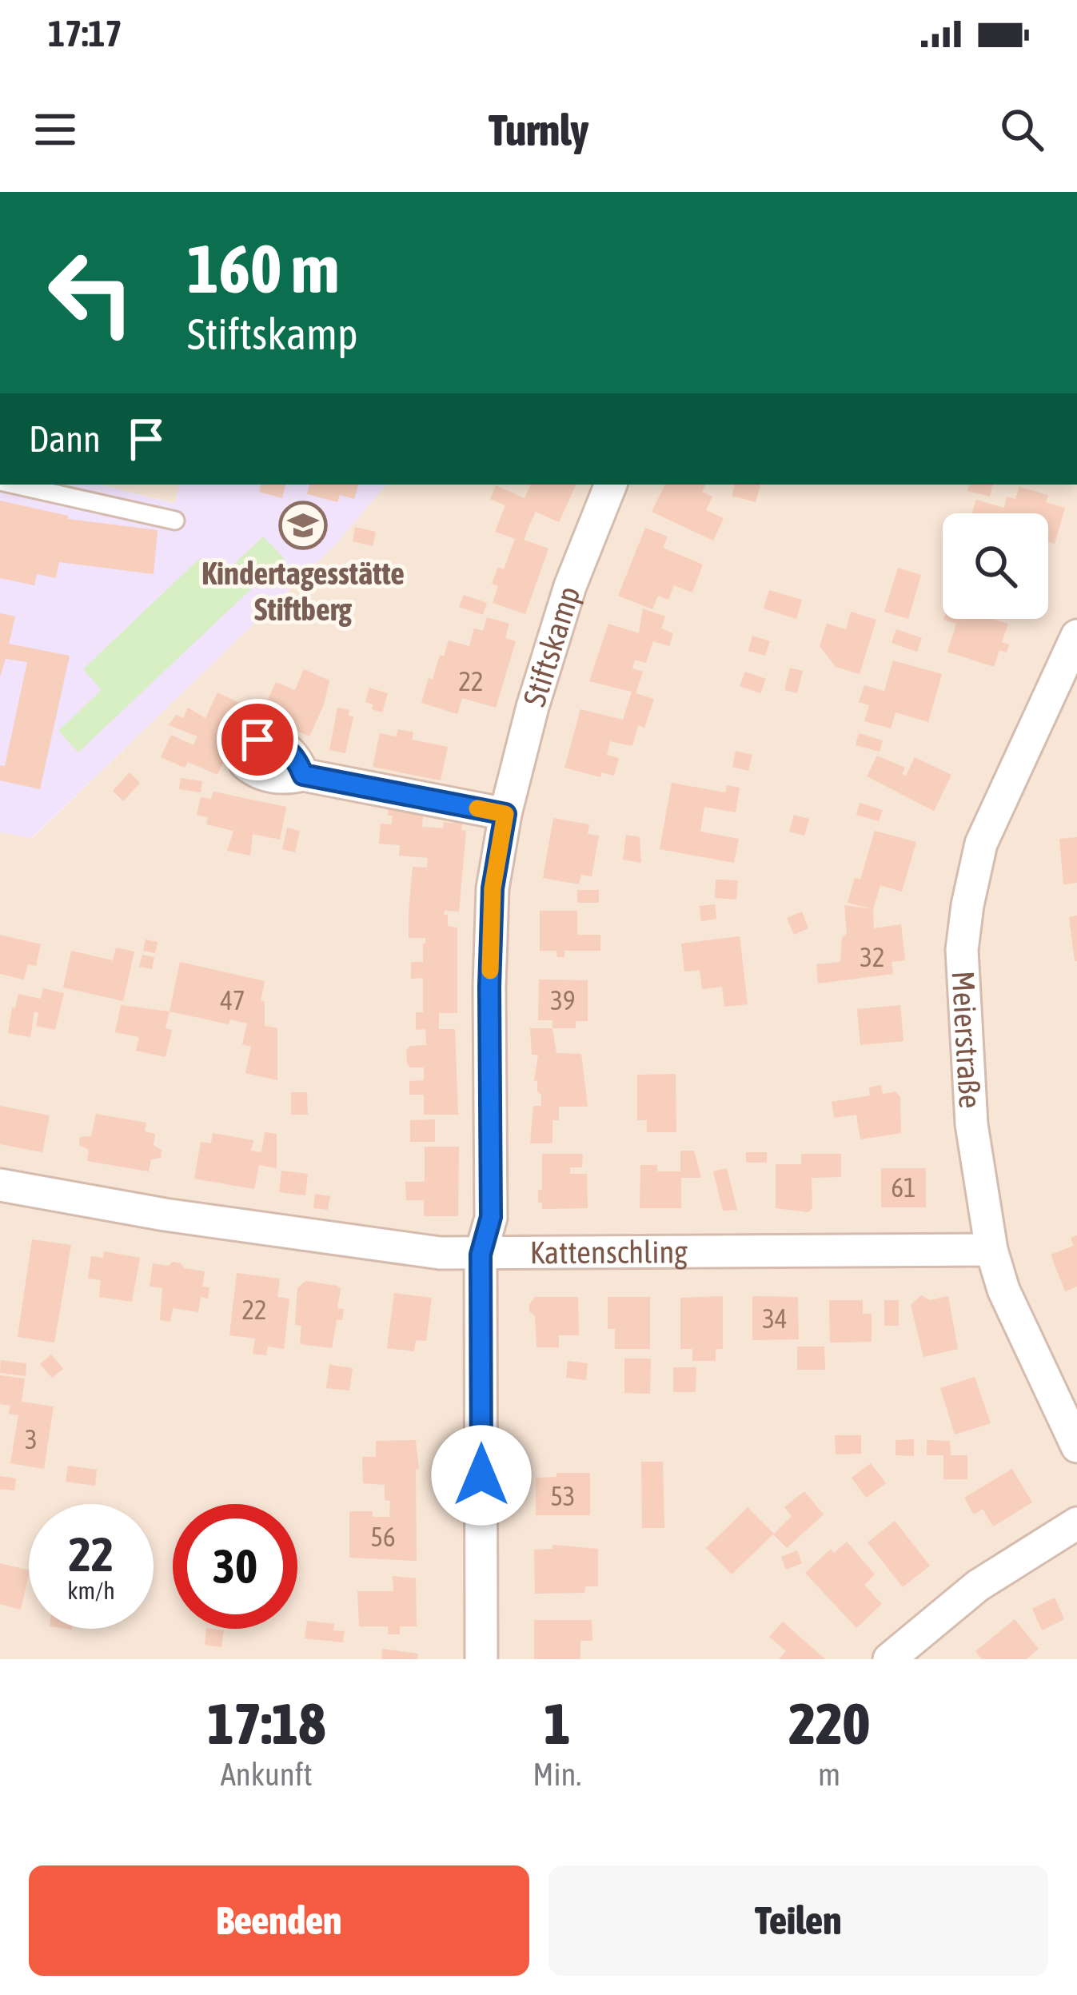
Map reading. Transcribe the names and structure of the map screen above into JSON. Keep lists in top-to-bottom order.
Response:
{
  "streets": {
    "street": ["Stiftskamp", "Meierstraße", "Kattenschling"]
  },
  "crossings": [
    ["Stiftskamp", "Kattenschling"],
    ["Meierstraße", "Kattenschling"]
  ],
  "places": {
    "school or university": ["Kindertagesstätte Stiftberg"]
  },
  "house_numbers": [
    "22",
    "32",
    "47",
    "39",
    "61",
    "22",
    "34",
    "3",
    "53",
    "56"
  ],
  "page": {
    "status": "17:17",
    "header": "Turnly",
    "turn": ["160 m", "Stiftskamp"],
    "then": "Dann",
    "speed": "22 km/h",
    "limit": "30",
    "eta": [
      "17:18",
      "Ankunft",
      "1",
      "Min.",
      "220",
      "m"
    ],
    "buttons": ["Beenden", "Teilen"]
  }
}
